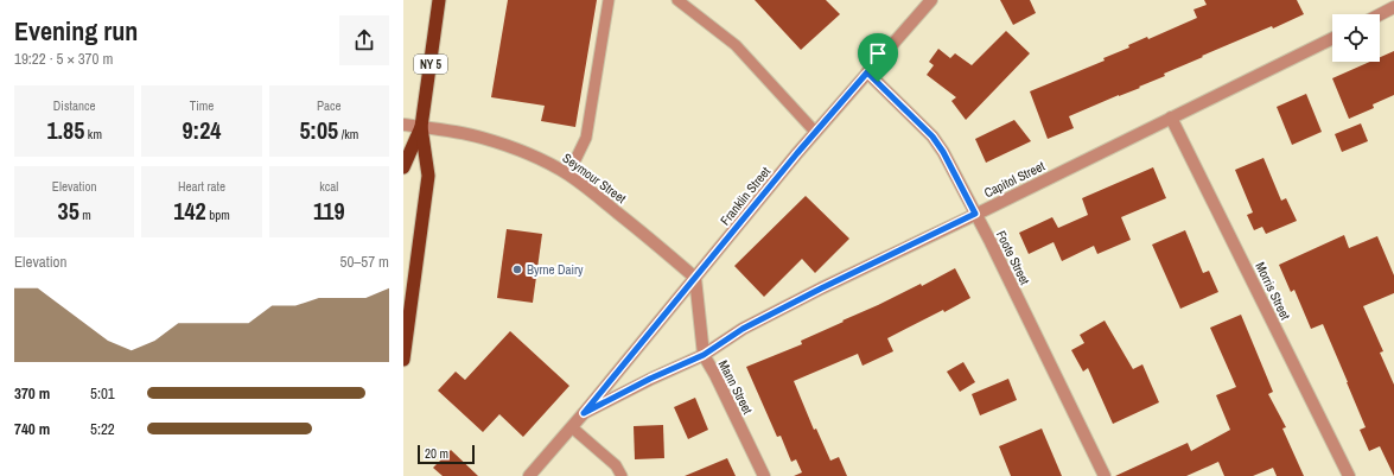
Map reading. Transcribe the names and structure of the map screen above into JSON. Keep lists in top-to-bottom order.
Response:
{
  "streets": {
    "highway": ["NY 5"],
    "street": [
      "Seymour Street",
      "Capitol Street",
      "Franklin Street",
      "Foote Street",
      "Morris Street",
      "Mann Street"
    ]
  },
  "crossings": [
    ["NY 5", "Seymour Street"],
    ["Seymour Street", "Franklin Street"],
    ["Seymour Street", "Mann Street"],
    ["Capitol Street", "Franklin Street"],
    ["Capitol Street", "Foote Street"],
    ["Capitol Street", "Morris Street"],
    ["Capitol Street", "Mann Street"],
    ["Franklin Street", "Foote Street"],
    ["Franklin Street", "Mann Street"]
  ],
  "places": ["Byrne Dairy"],
  "scale_bar": "20 m",
  "page": {
    "heading": ["Evening run", "19:22 · 5 × 370 m"],
    "stats": [
      ["Distance", "1.85 km"],
      ["Time", "9:24"],
      ["Pace", "5:05 /km"],
      ["Elevation", "35 m"],
      ["Heart rate", "142 bpm"],
      ["kcal", "119"]
    ],
    "chart": ["Elevation", "50–57 m"],
    "list": [
      {
        "name": "370 m",
        "note": "5:01"
      },
      {
        "name": "740 m",
        "note": "5:22"
      }
    ],
    "scale": "20 m"
  }
}
